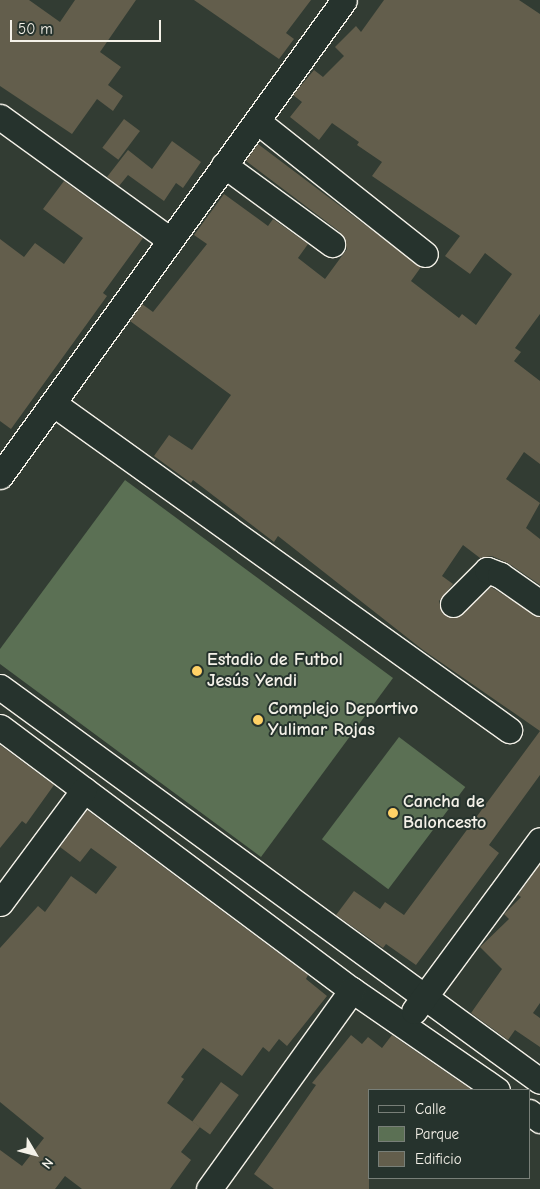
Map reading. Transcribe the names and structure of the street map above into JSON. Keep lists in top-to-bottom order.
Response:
{
  "places": ["Estadio de Futbol Jesús Yendi", "Complejo Deportivo Yulimar Rojas", "Cancha de Baloncesto"],
  "legend": ["Calle", "Parque", "Edificio"],
  "scale_bar": "50 m",
  "north": "bottom right"
}
